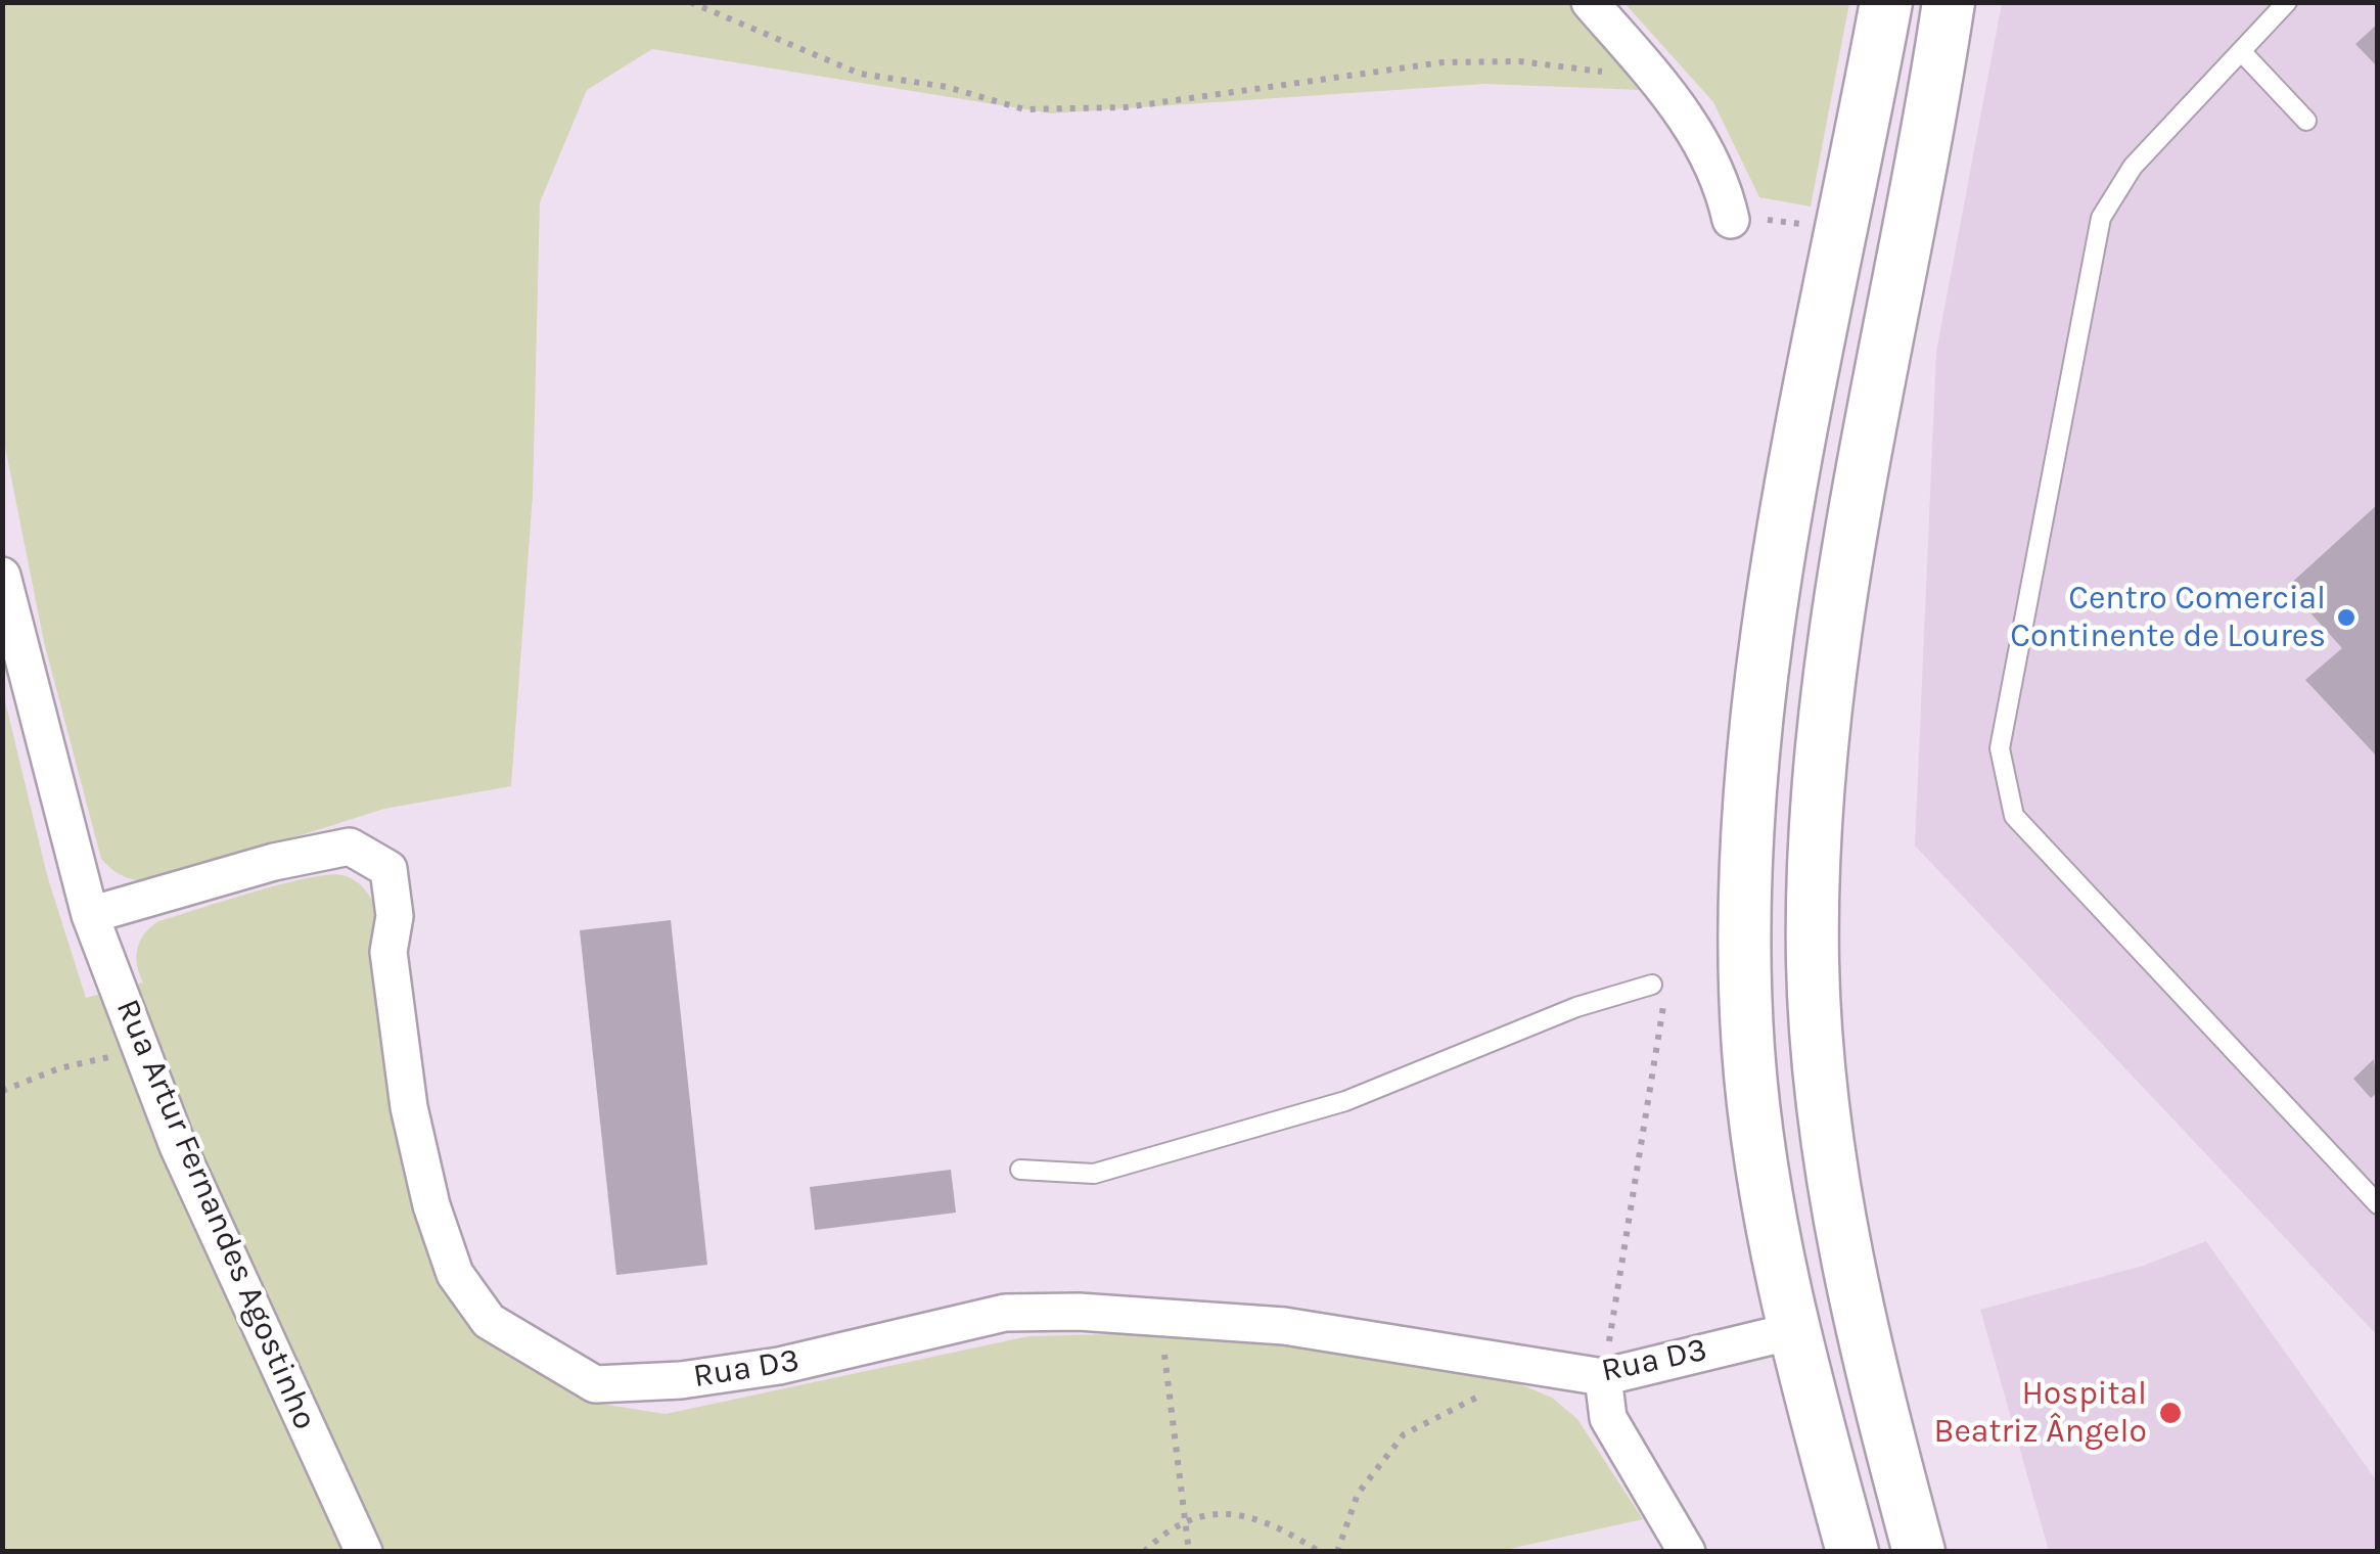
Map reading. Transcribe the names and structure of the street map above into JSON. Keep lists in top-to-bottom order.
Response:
{
  "streets": {
    "street": ["Rua Artur Fernandes Agostinho", "Rua D3"]
  },
  "crossings": [
    ["Rua Artur Fernandes Agostinho", "Rua D3"]
  ],
  "places": ["Centro Comercial Continente de Loures", "Hospital Beatriz Ângelo"]
}
